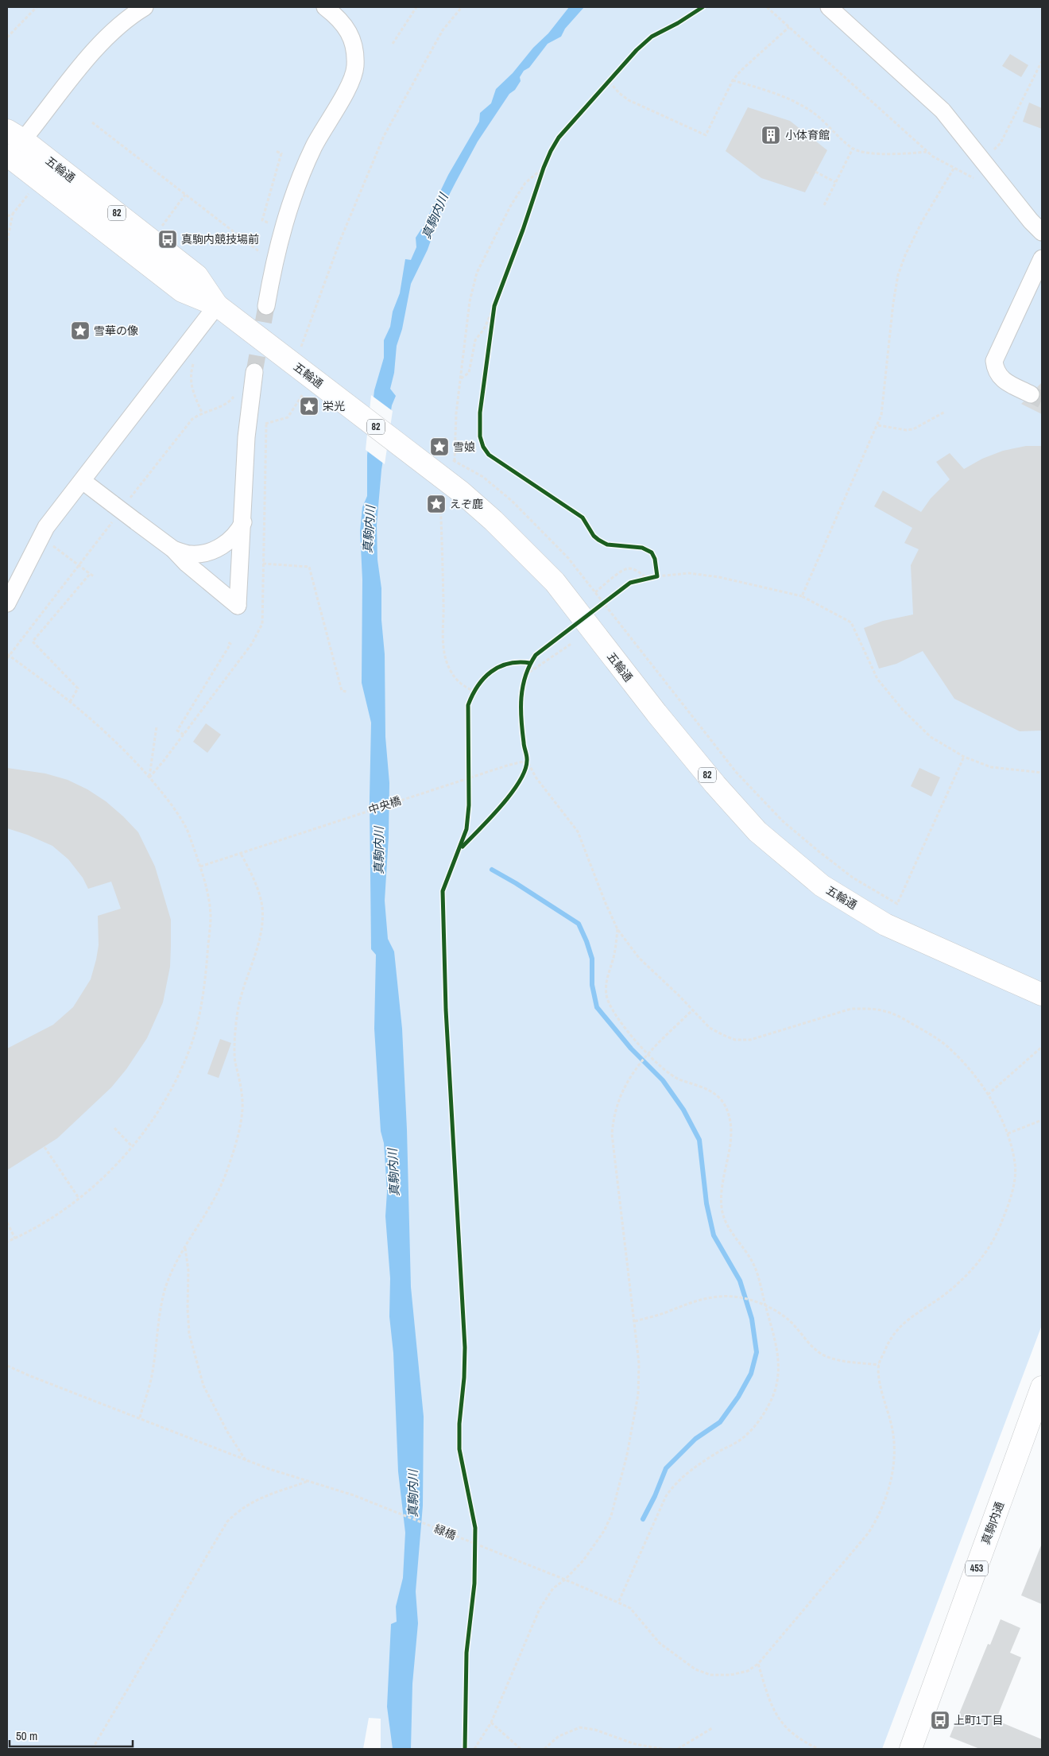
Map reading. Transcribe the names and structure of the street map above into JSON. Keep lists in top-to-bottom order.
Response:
{
  "streets": {
    "main road": [
      "五輪通",
      "82",
      "真駒内通",
      "453"
    ],
    "path": ["中央橋", "緑橋"]
  },
  "water": ["真駒内川"],
  "places": {
    "building": ["小体育館"],
    "bus stop": ["真駒内競技場前", "上町1丁目"],
    "place": [
      "雪華の像",
      "栄光",
      "雪娘",
      "えぞ鹿"
    ]
  },
  "scale_bar": "50 m"
}
